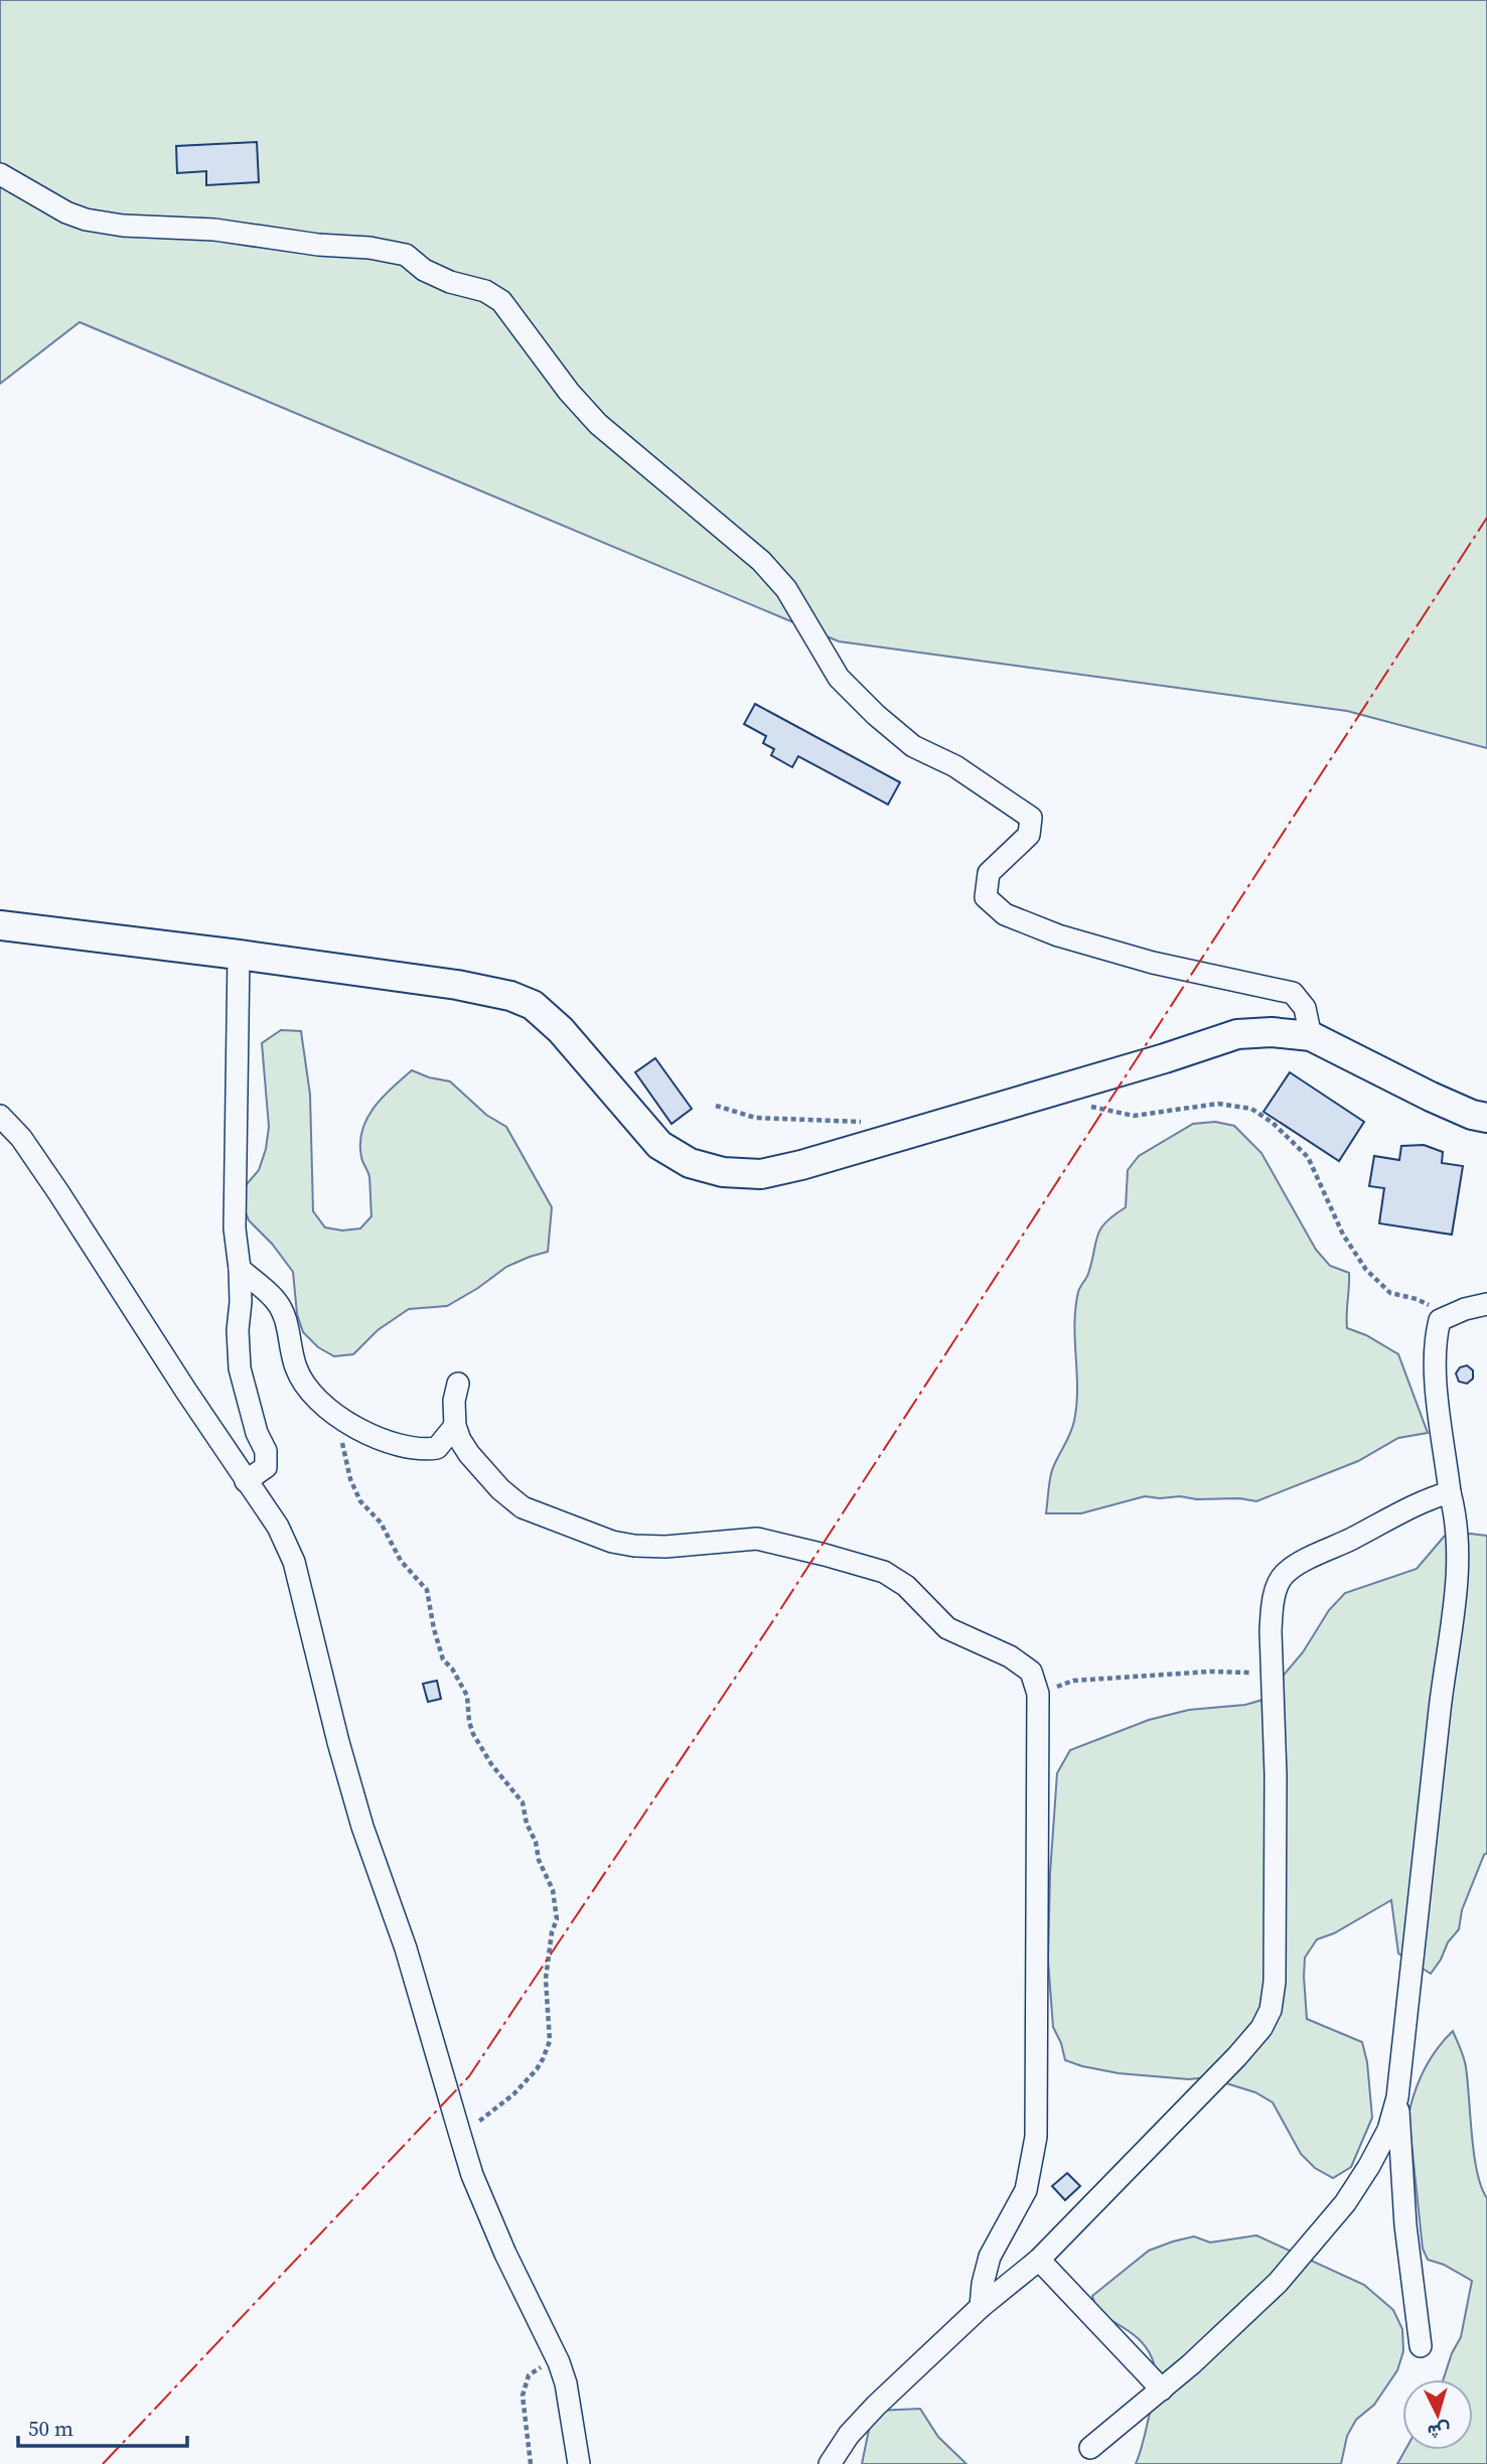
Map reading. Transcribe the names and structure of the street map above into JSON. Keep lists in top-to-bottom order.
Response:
{
  "scale_bar": "50 m",
  "north": "bottom"
}
